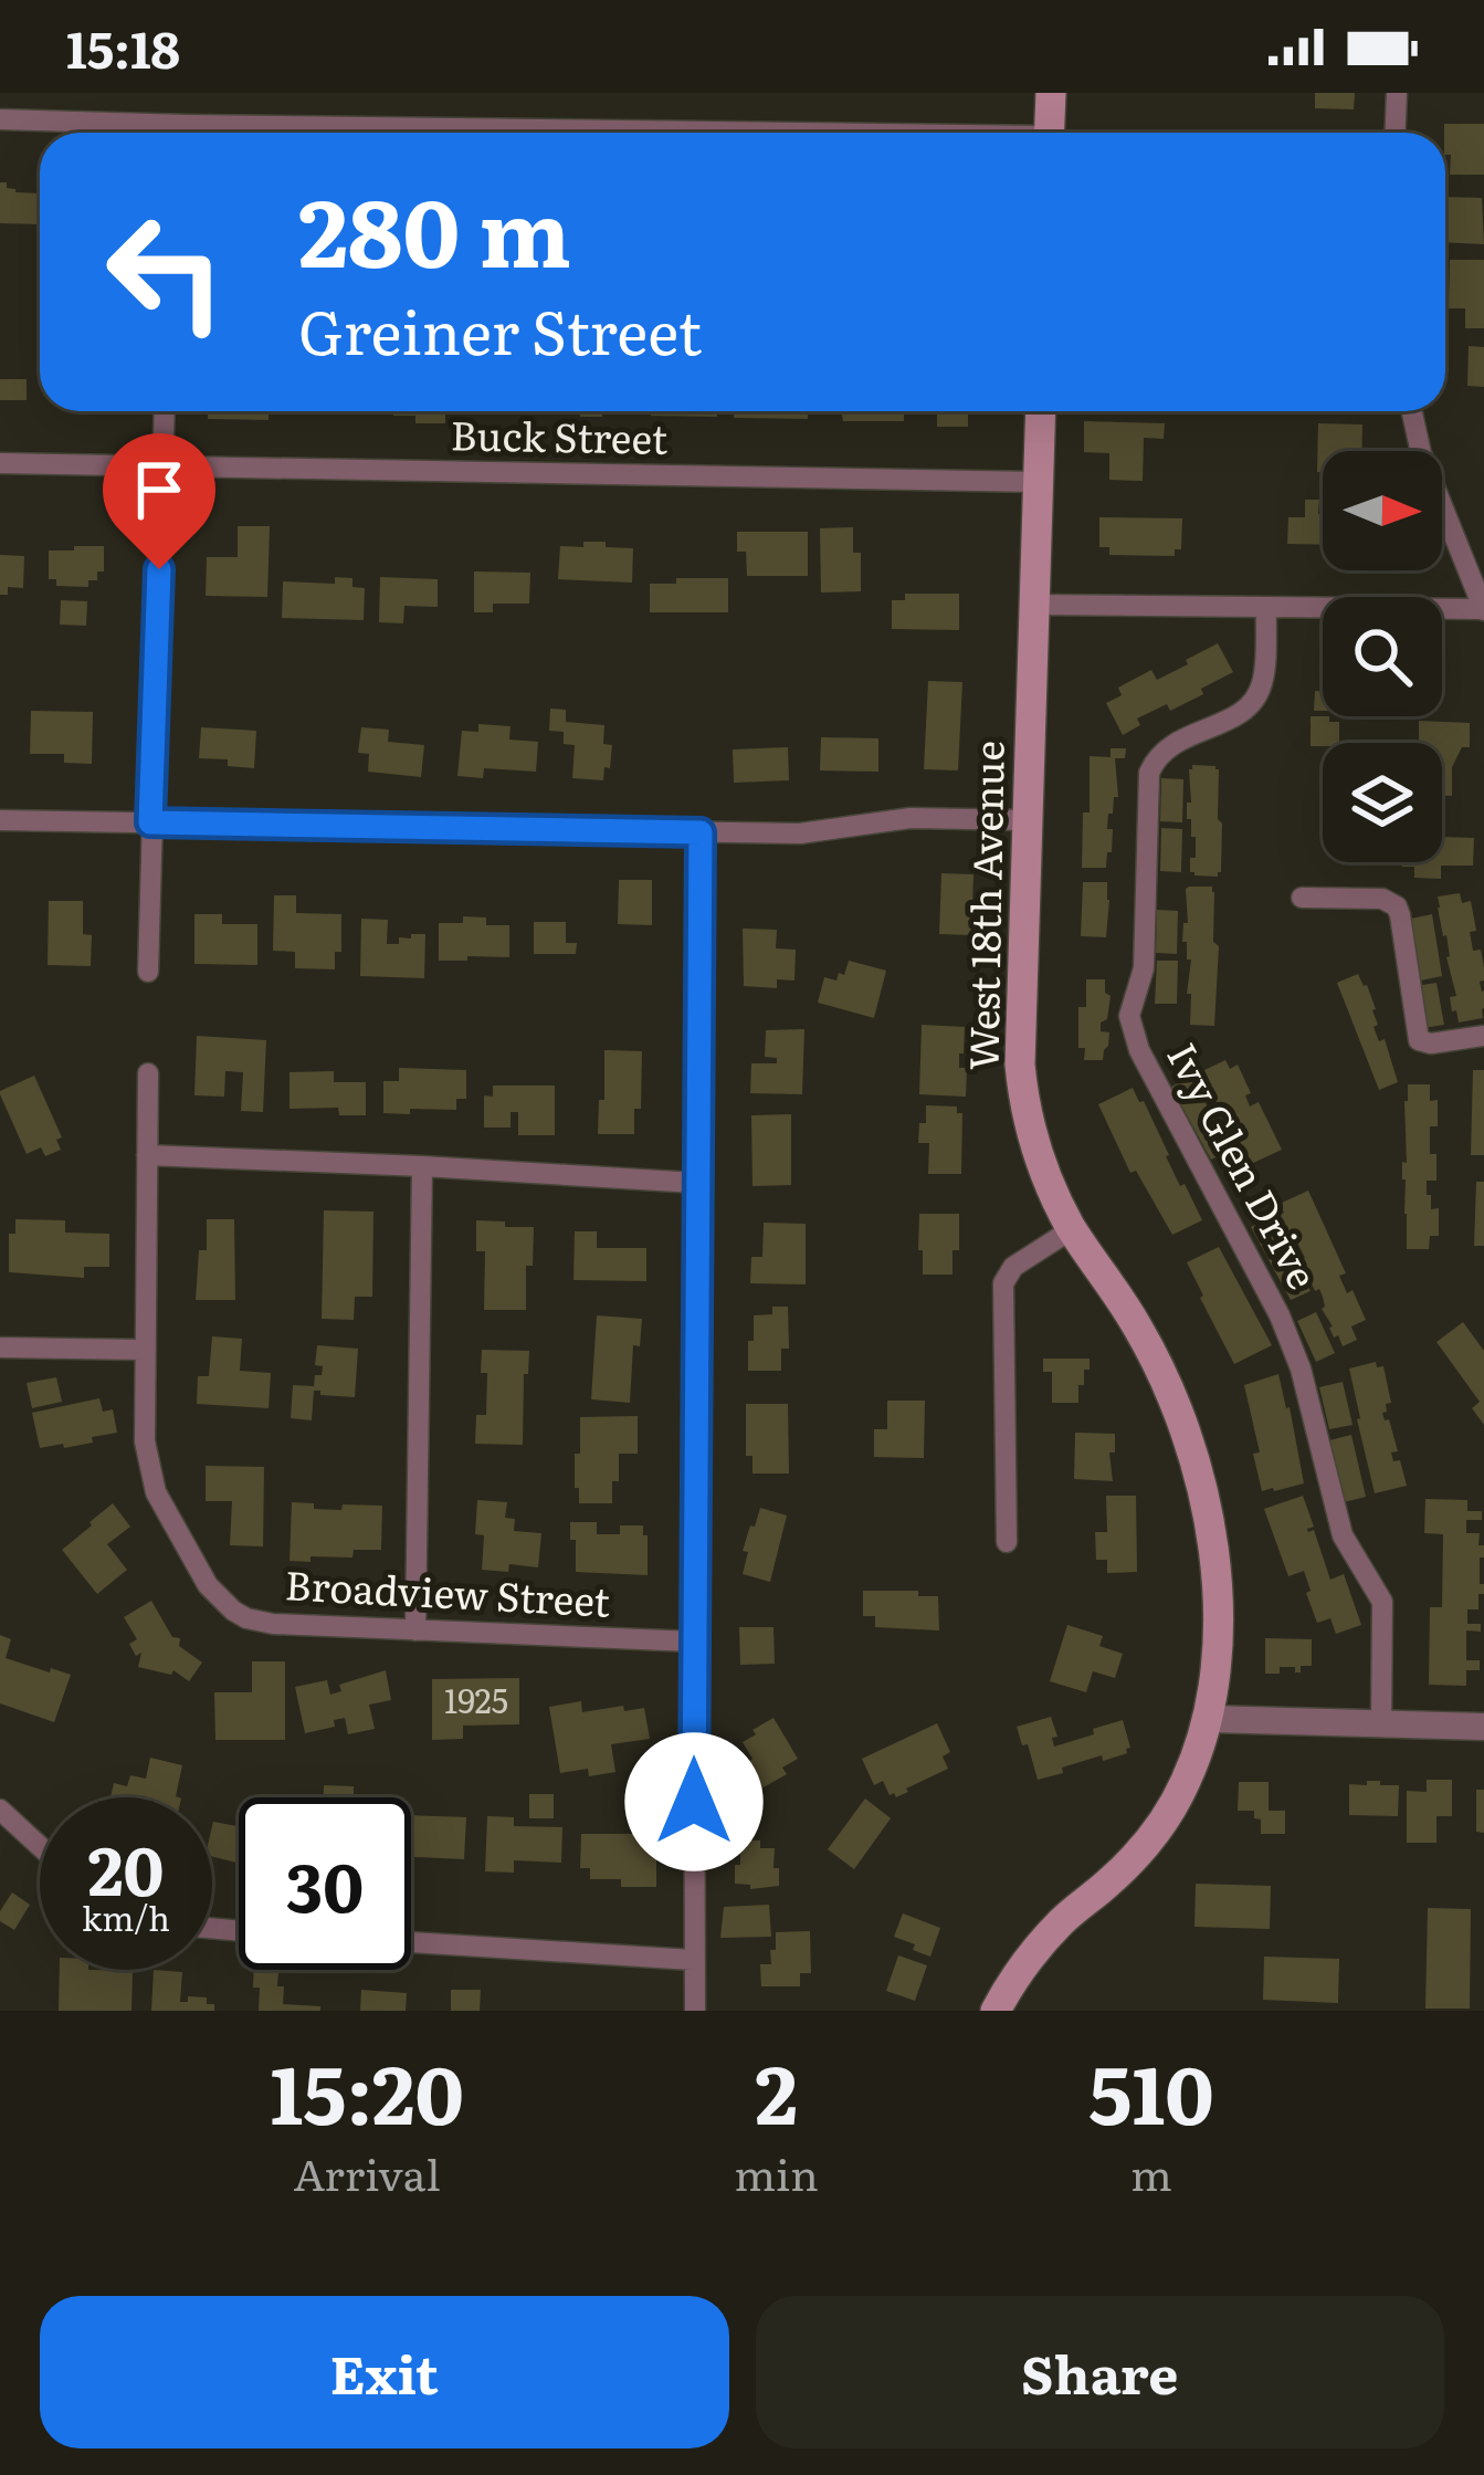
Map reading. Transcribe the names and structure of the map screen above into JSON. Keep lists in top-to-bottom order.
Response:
{
  "streets": {
    "main road": ["West 18th Avenue"],
    "street": ["Buck Street", "Ivy Glen Drive", "Broadview Street"]
  },
  "crossings": [
    ["Buck Street", "West 18th Avenue"]
  ],
  "house_numbers": ["1925"],
  "north": "right",
  "page": {
    "status": "15:18",
    "turn": ["280 m", "Greiner Street"],
    "speed": "20 km/h",
    "limit": "30",
    "eta": [
      "15:20",
      "Arrival",
      "2",
      "min",
      "510",
      "m"
    ],
    "buttons": ["Exit", "Share"]
  }
}
